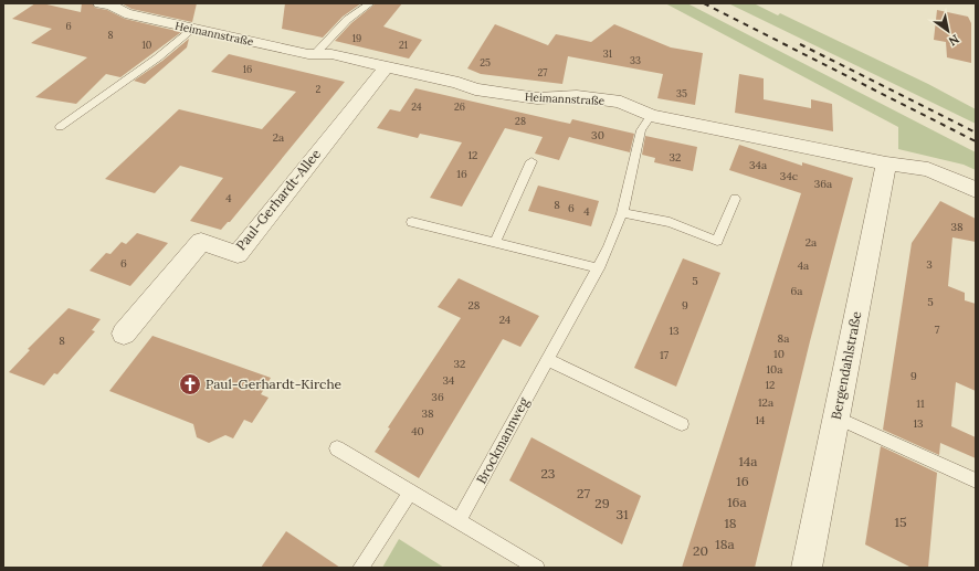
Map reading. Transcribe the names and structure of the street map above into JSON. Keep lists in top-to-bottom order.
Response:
{
  "streets": {
    "street": ["Heimannstraße", "Paul-Gerhardt-Allee", "Bergendahlstraße"],
    "lane": ["Brockmannweg"]
  },
  "crossings": [
    ["Heimannstraße", "Paul-Gerhardt-Allee"],
    ["Heimannstraße", "Bergendahlstraße"],
    ["Heimannstraße", "Brockmannweg"]
  ],
  "places": {
    "church": ["Paul-Gerhardt-Kirche"]
  },
  "house_numbers": [
    "6",
    "8",
    "19",
    "10",
    "21",
    "31",
    "33",
    "25",
    "16",
    "27",
    "2",
    "35",
    "24",
    "26",
    "28",
    "30",
    "2a",
    "12",
    "32",
    "34a",
    "16",
    "34c",
    "36a",
    "4",
    "8",
    "6",
    "4",
    "38",
    "2a",
    "6",
    "3",
    "4a",
    "5",
    "6a",
    "5",
    "28",
    "9",
    "24",
    "7",
    "13",
    "8a",
    "8",
    "10",
    "17",
    "32",
    "10a",
    "9",
    "34",
    "12",
    "36",
    "12a",
    "11",
    "38",
    "14",
    "13",
    "40",
    "14a",
    "23",
    "16",
    "27",
    "16a",
    "29",
    "31",
    "15",
    "18",
    "18a",
    "20"
  ],
  "north": "bottom right"
}
